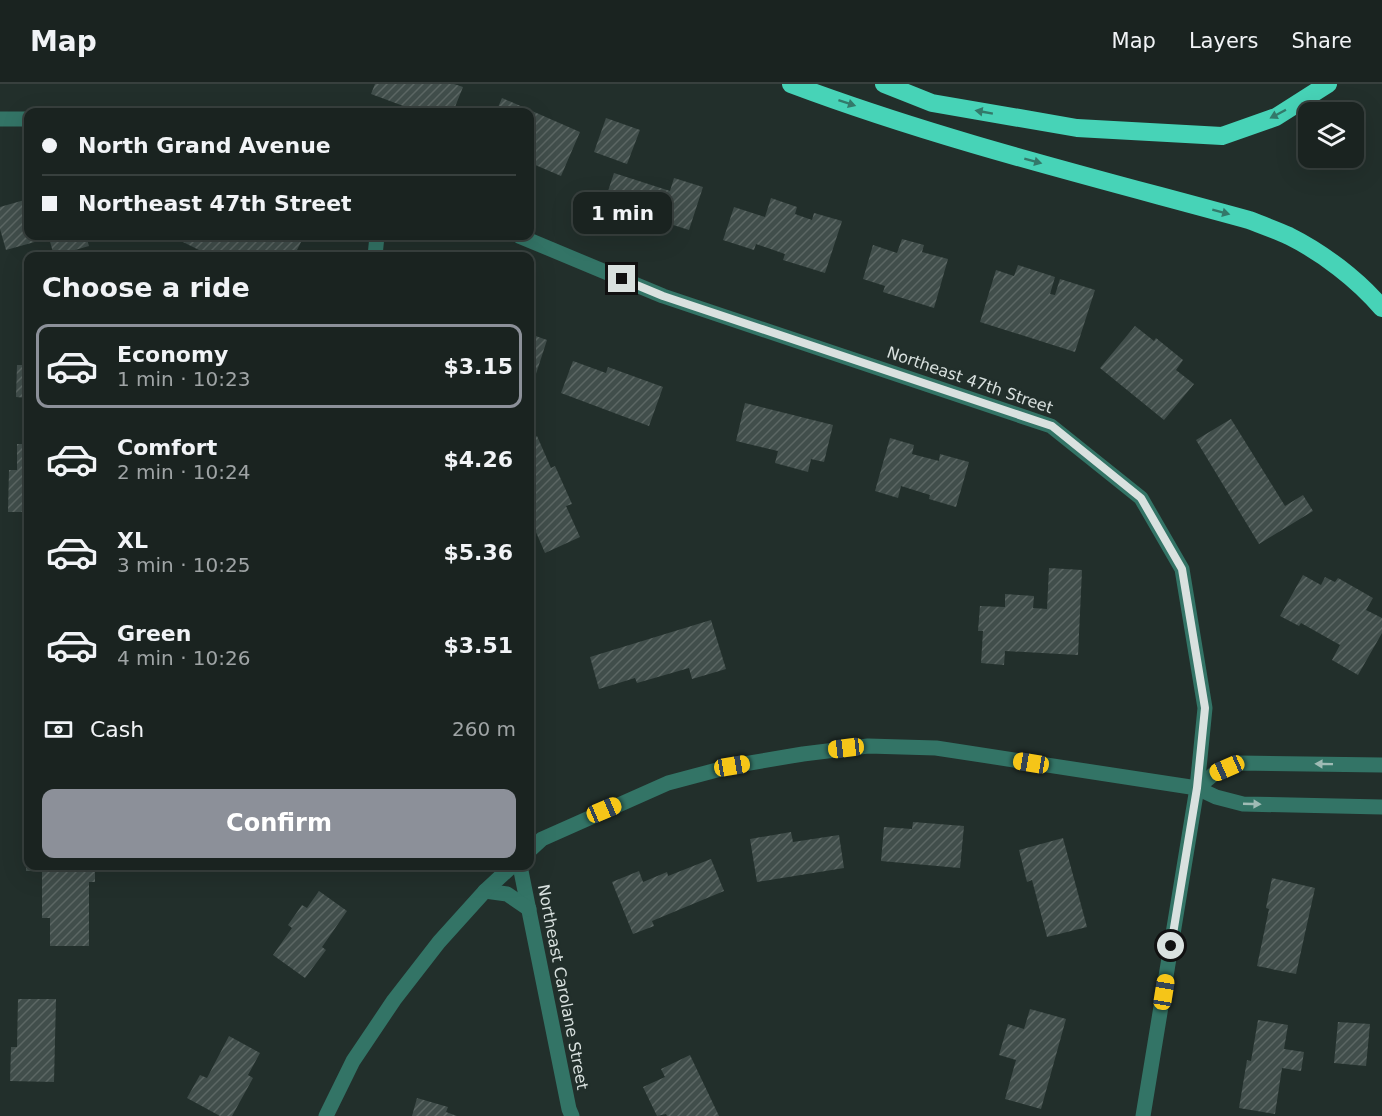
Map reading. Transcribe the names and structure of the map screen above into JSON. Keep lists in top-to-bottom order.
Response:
{
  "streets": {
    "street": ["Northeast 47th Street", "Northeast Carolane Street"]
  },
  "page": {
    "header": "Map",
    "nav": ["Map", "Layers", "Share"],
    "banner": ["North Grand Avenue", "Northeast 47th Street"],
    "bubble": "1 min",
    "heading": "Choose a ride",
    "list": [
      {
        "name": "Economy",
        "note": "1 min · 10:23",
        "value": "$3.15"
      },
      {
        "name": "Comfort",
        "note": "2 min · 10:24",
        "value": "$4.26"
      },
      {
        "name": "XL",
        "note": "3 min · 10:25",
        "value": "$5.36"
      },
      {
        "name": "Green",
        "note": "4 min · 10:26",
        "value": "$3.51"
      }
    ],
    "pay": ["Cash", "260 m"],
    "buttons": "Confirm"
  }
}
